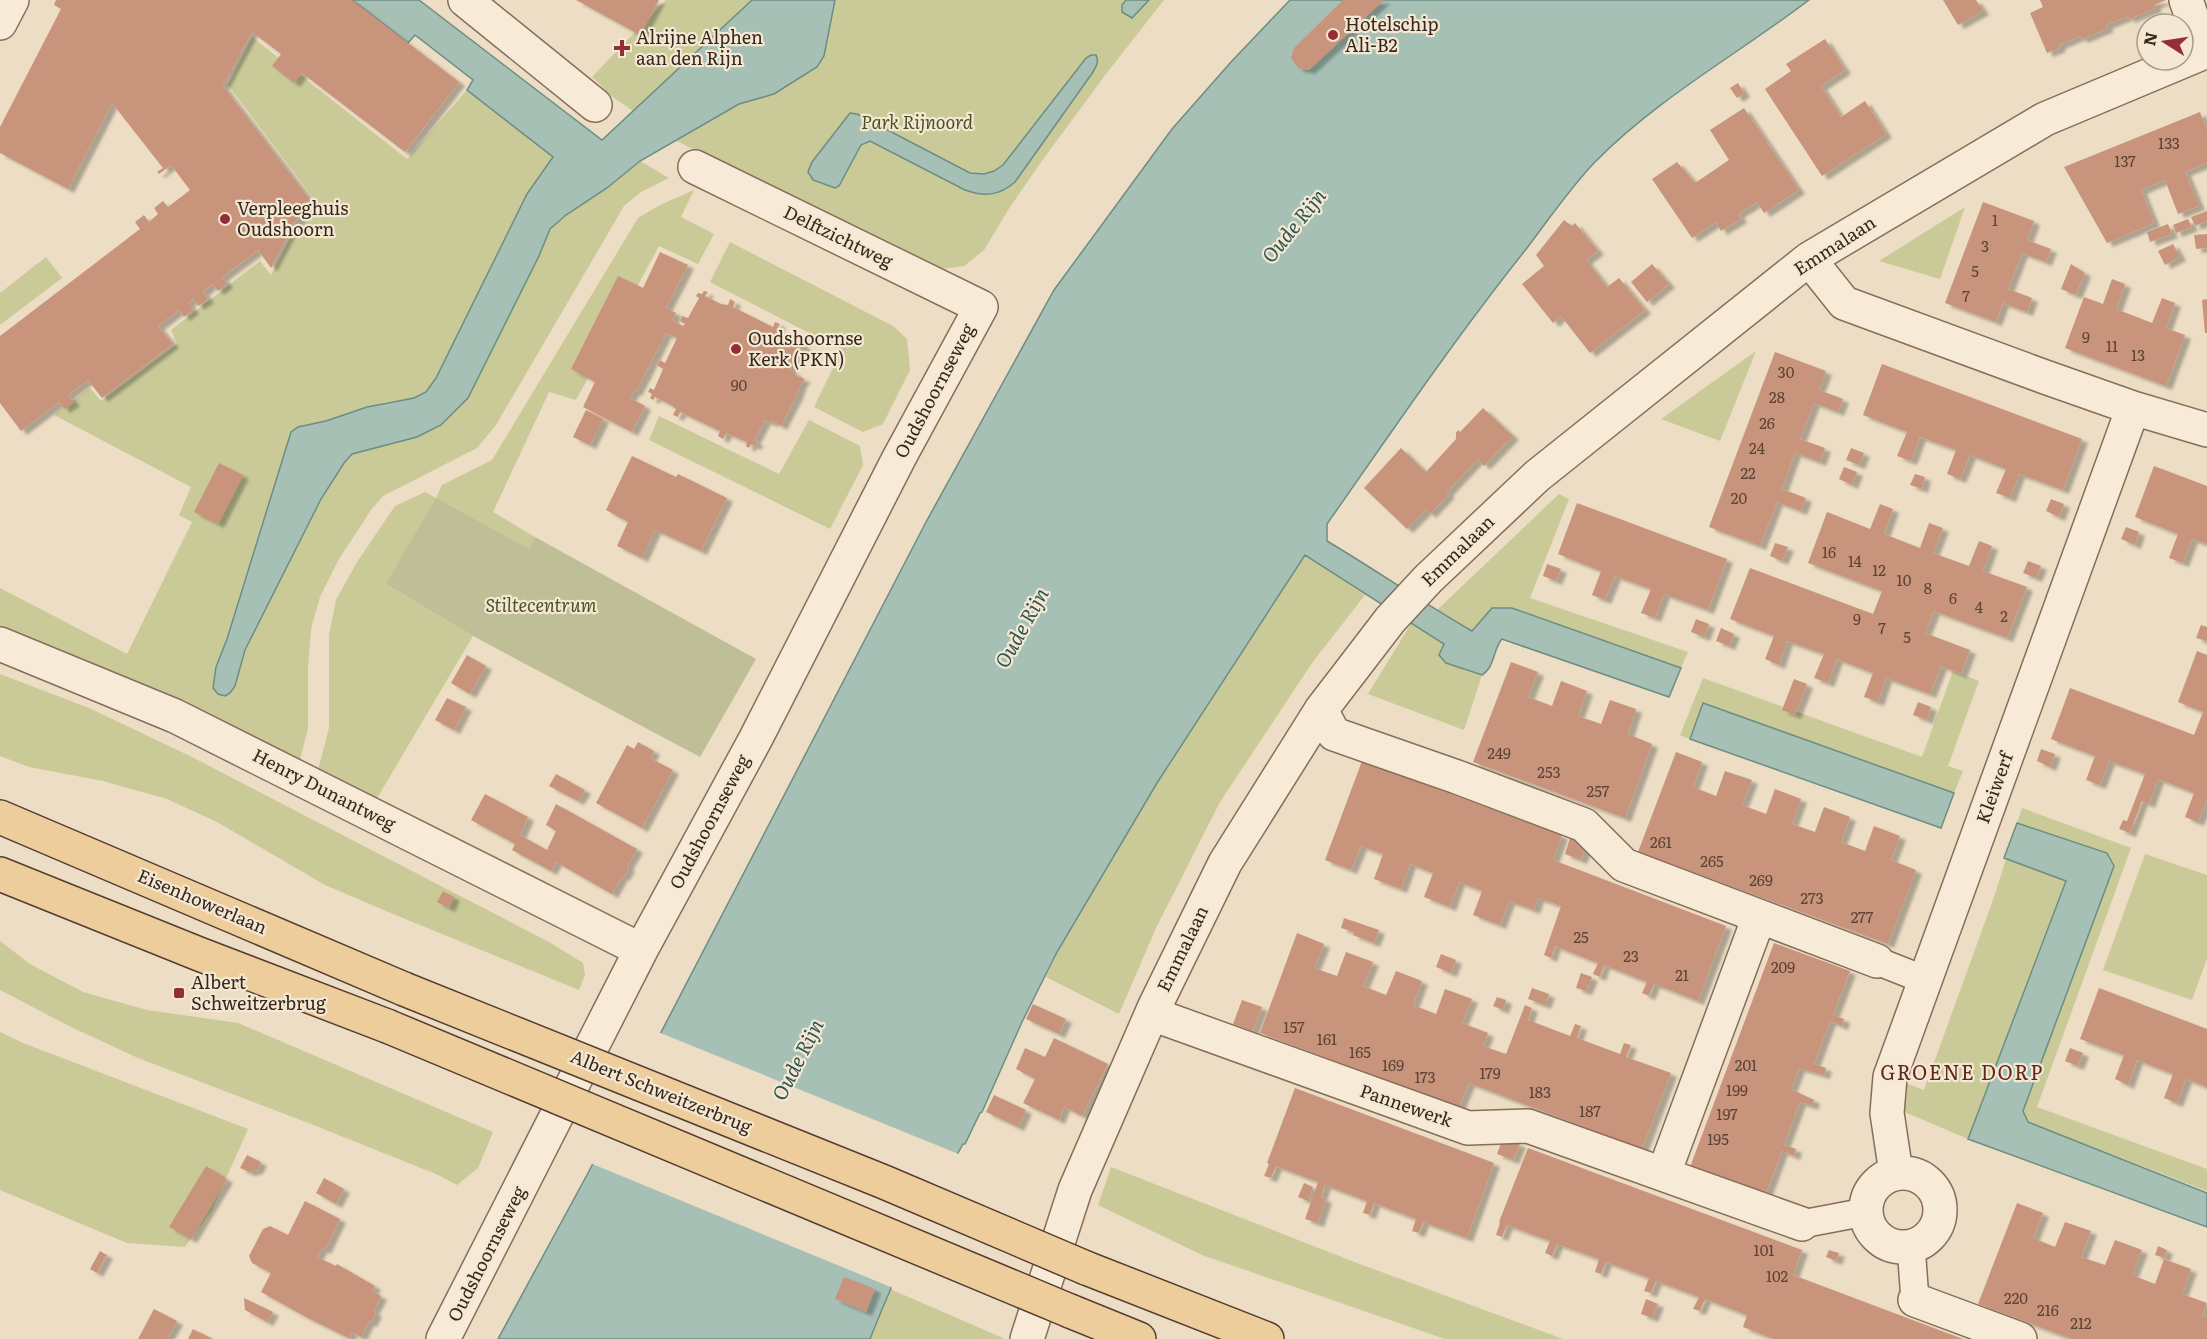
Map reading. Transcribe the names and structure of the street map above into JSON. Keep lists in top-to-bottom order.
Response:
{
  "streets": {
    "main road": ["Eisenhowerlaan", "Albert Schweitzerbrug"],
    "street": [
      "Delftzichtweg",
      "Emmalaan",
      "Oudshoornseweg",
      "Kleiwerf",
      "Henry Dunantweg",
      "Pannewerk"
    ]
  },
  "crossings": [
    ["Delftzichtweg", "Oudshoornseweg"],
    ["Emmalaan", "Pannewerk"],
    ["Oudshoornseweg", "Henry Dunantweg"],
    ["Kleiwerf", "Pannewerk"],
    ["Eisenhowerlaan", "Albert Schweitzerbrug"]
  ],
  "districts": ["GROENE DORP"],
  "water": ["Oude Rijn"],
  "parks": ["Park Rijnoord", "Stiltecentrum"],
  "places": {
    "other": ["Hotelschip Ali-B2", "Verpleeghuis Oudshoorn", "Oudshoornse Kerk (PKN)"],
    "health": ["Alrijne Alphen aan den Rijn"],
    "transit": ["Albert Schweitzerbrug"]
  },
  "house_numbers": [
    "133",
    "137",
    "1",
    "3",
    "5",
    "7",
    "9",
    "11",
    "13",
    "30",
    "90",
    "28",
    "26",
    "24",
    "22",
    "20",
    "16",
    "14",
    "12",
    "10",
    "8",
    "6",
    "4",
    "2",
    "9",
    "7",
    "5",
    "249",
    "253",
    "257",
    "261",
    "265",
    "269",
    "273",
    "277",
    "25",
    "23",
    "209",
    "21",
    "157",
    "161",
    "165",
    "169",
    "201",
    "179",
    "173",
    "199",
    "183",
    "187",
    "197",
    "195",
    "101",
    "102",
    "220",
    "216",
    "212"
  ],
  "north": "left"
}
